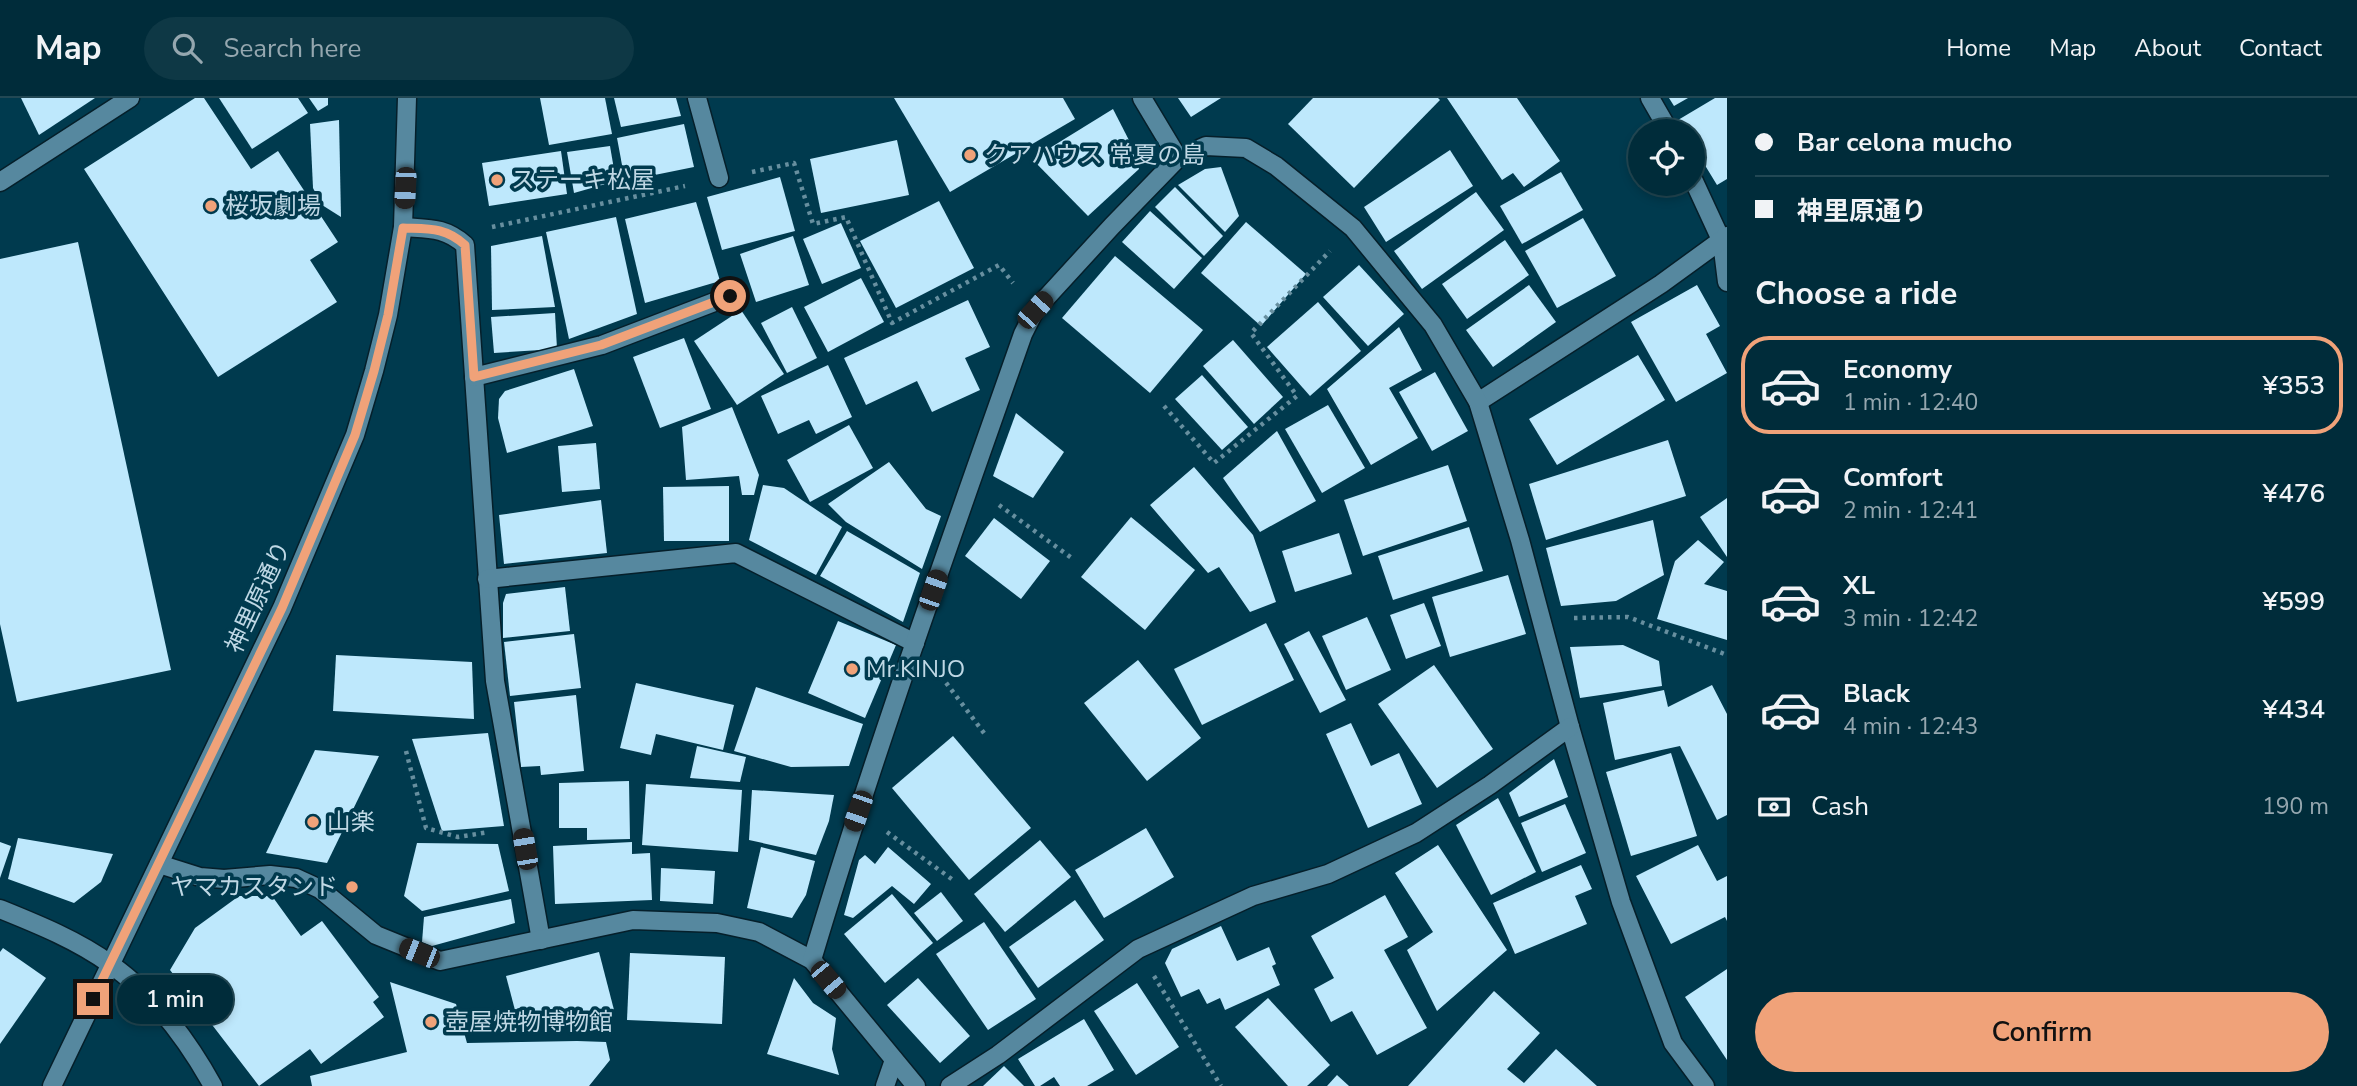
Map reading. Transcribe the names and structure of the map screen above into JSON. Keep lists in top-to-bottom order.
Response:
{
  "streets": {
    "street": ["神里原通り"]
  },
  "places": [
    "クアハウス 常夏の島",
    "ステーキ松屋",
    "桜坂劇場",
    "Mr.KINJO",
    "山楽",
    "ヤマカスタンド",
    "壺屋焼物博物館"
  ],
  "page": {
    "header": "Map",
    "search": "Search here",
    "nav": [
      "Home",
      "Map",
      "About",
      "Contact"
    ],
    "banner": ["Bar celona mucho", "神里原通り"],
    "heading": "Choose a ride",
    "list": [
      {
        "name": "Economy",
        "note": "1 min · 12:40",
        "value": "¥353"
      },
      {
        "name": "Comfort",
        "note": "2 min · 12:41",
        "value": "¥476"
      },
      {
        "name": "XL",
        "note": "3 min · 12:42",
        "value": "¥599"
      },
      {
        "name": "Black",
        "note": "4 min · 12:43",
        "value": "¥434"
      }
    ],
    "pay": ["Cash", "190 m"],
    "bubble": "1 min",
    "buttons": "Confirm"
  }
}
